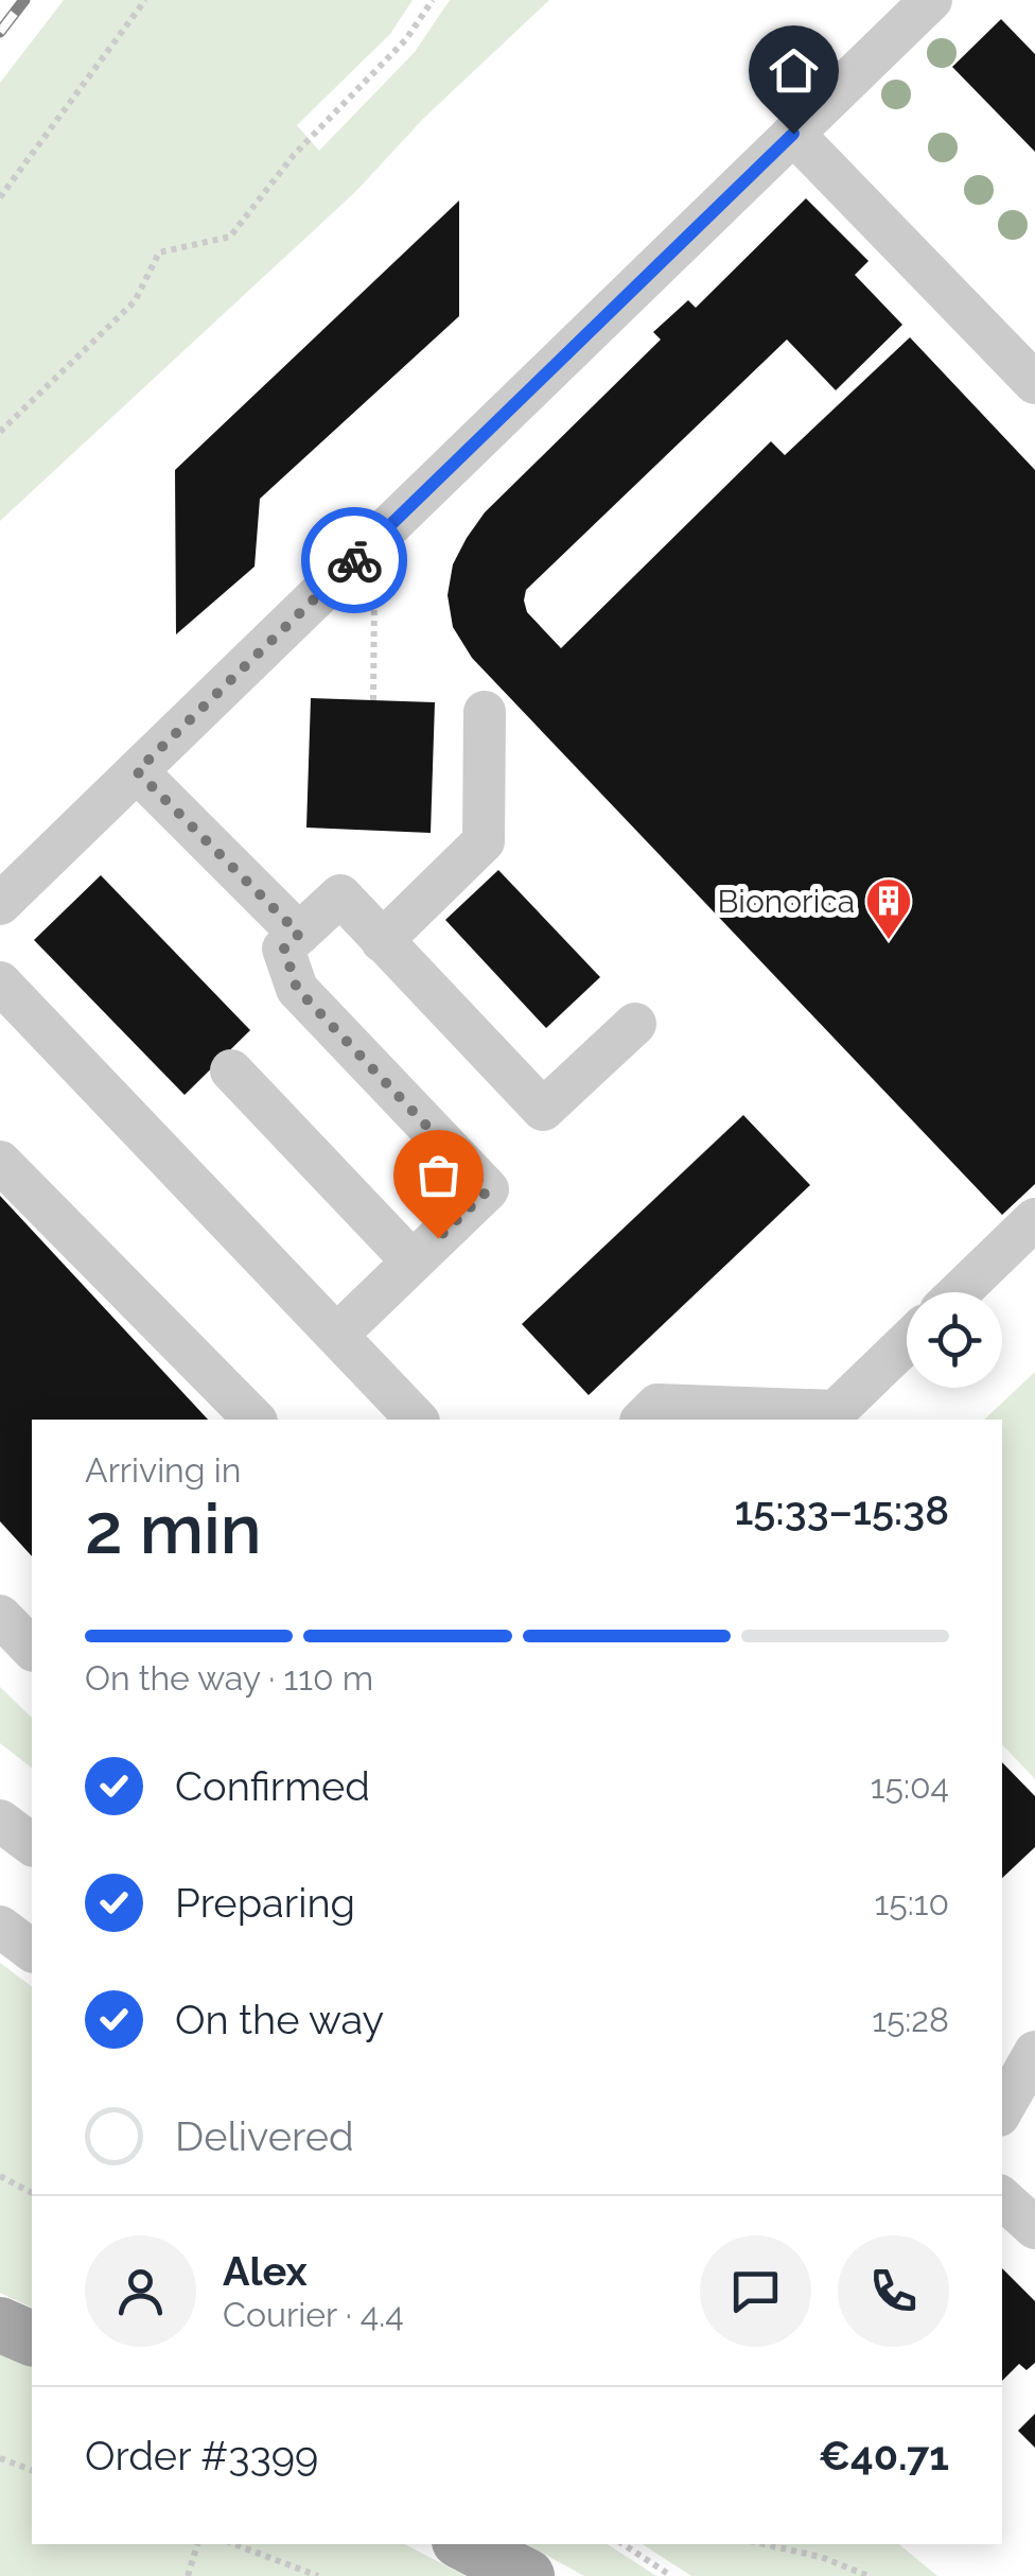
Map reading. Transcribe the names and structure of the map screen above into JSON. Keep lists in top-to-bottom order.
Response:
{
  "places": {
    "building": ["Bionorica"]
  },
  "page": {
    "heading": ["2 min", "Arriving in", "15:33–15:38"],
    "panel": [
      "Alex",
      "Courier · 4.4",
      "Order #3399",
      "€40.71"
    ],
    "bar": "On the way · 110 m",
    "list": [
      ["Confirmed", "15:04"],
      ["Preparing", "15:10"],
      ["On the way", "15:28"],
      "Delivered"
    ]
  }
}
